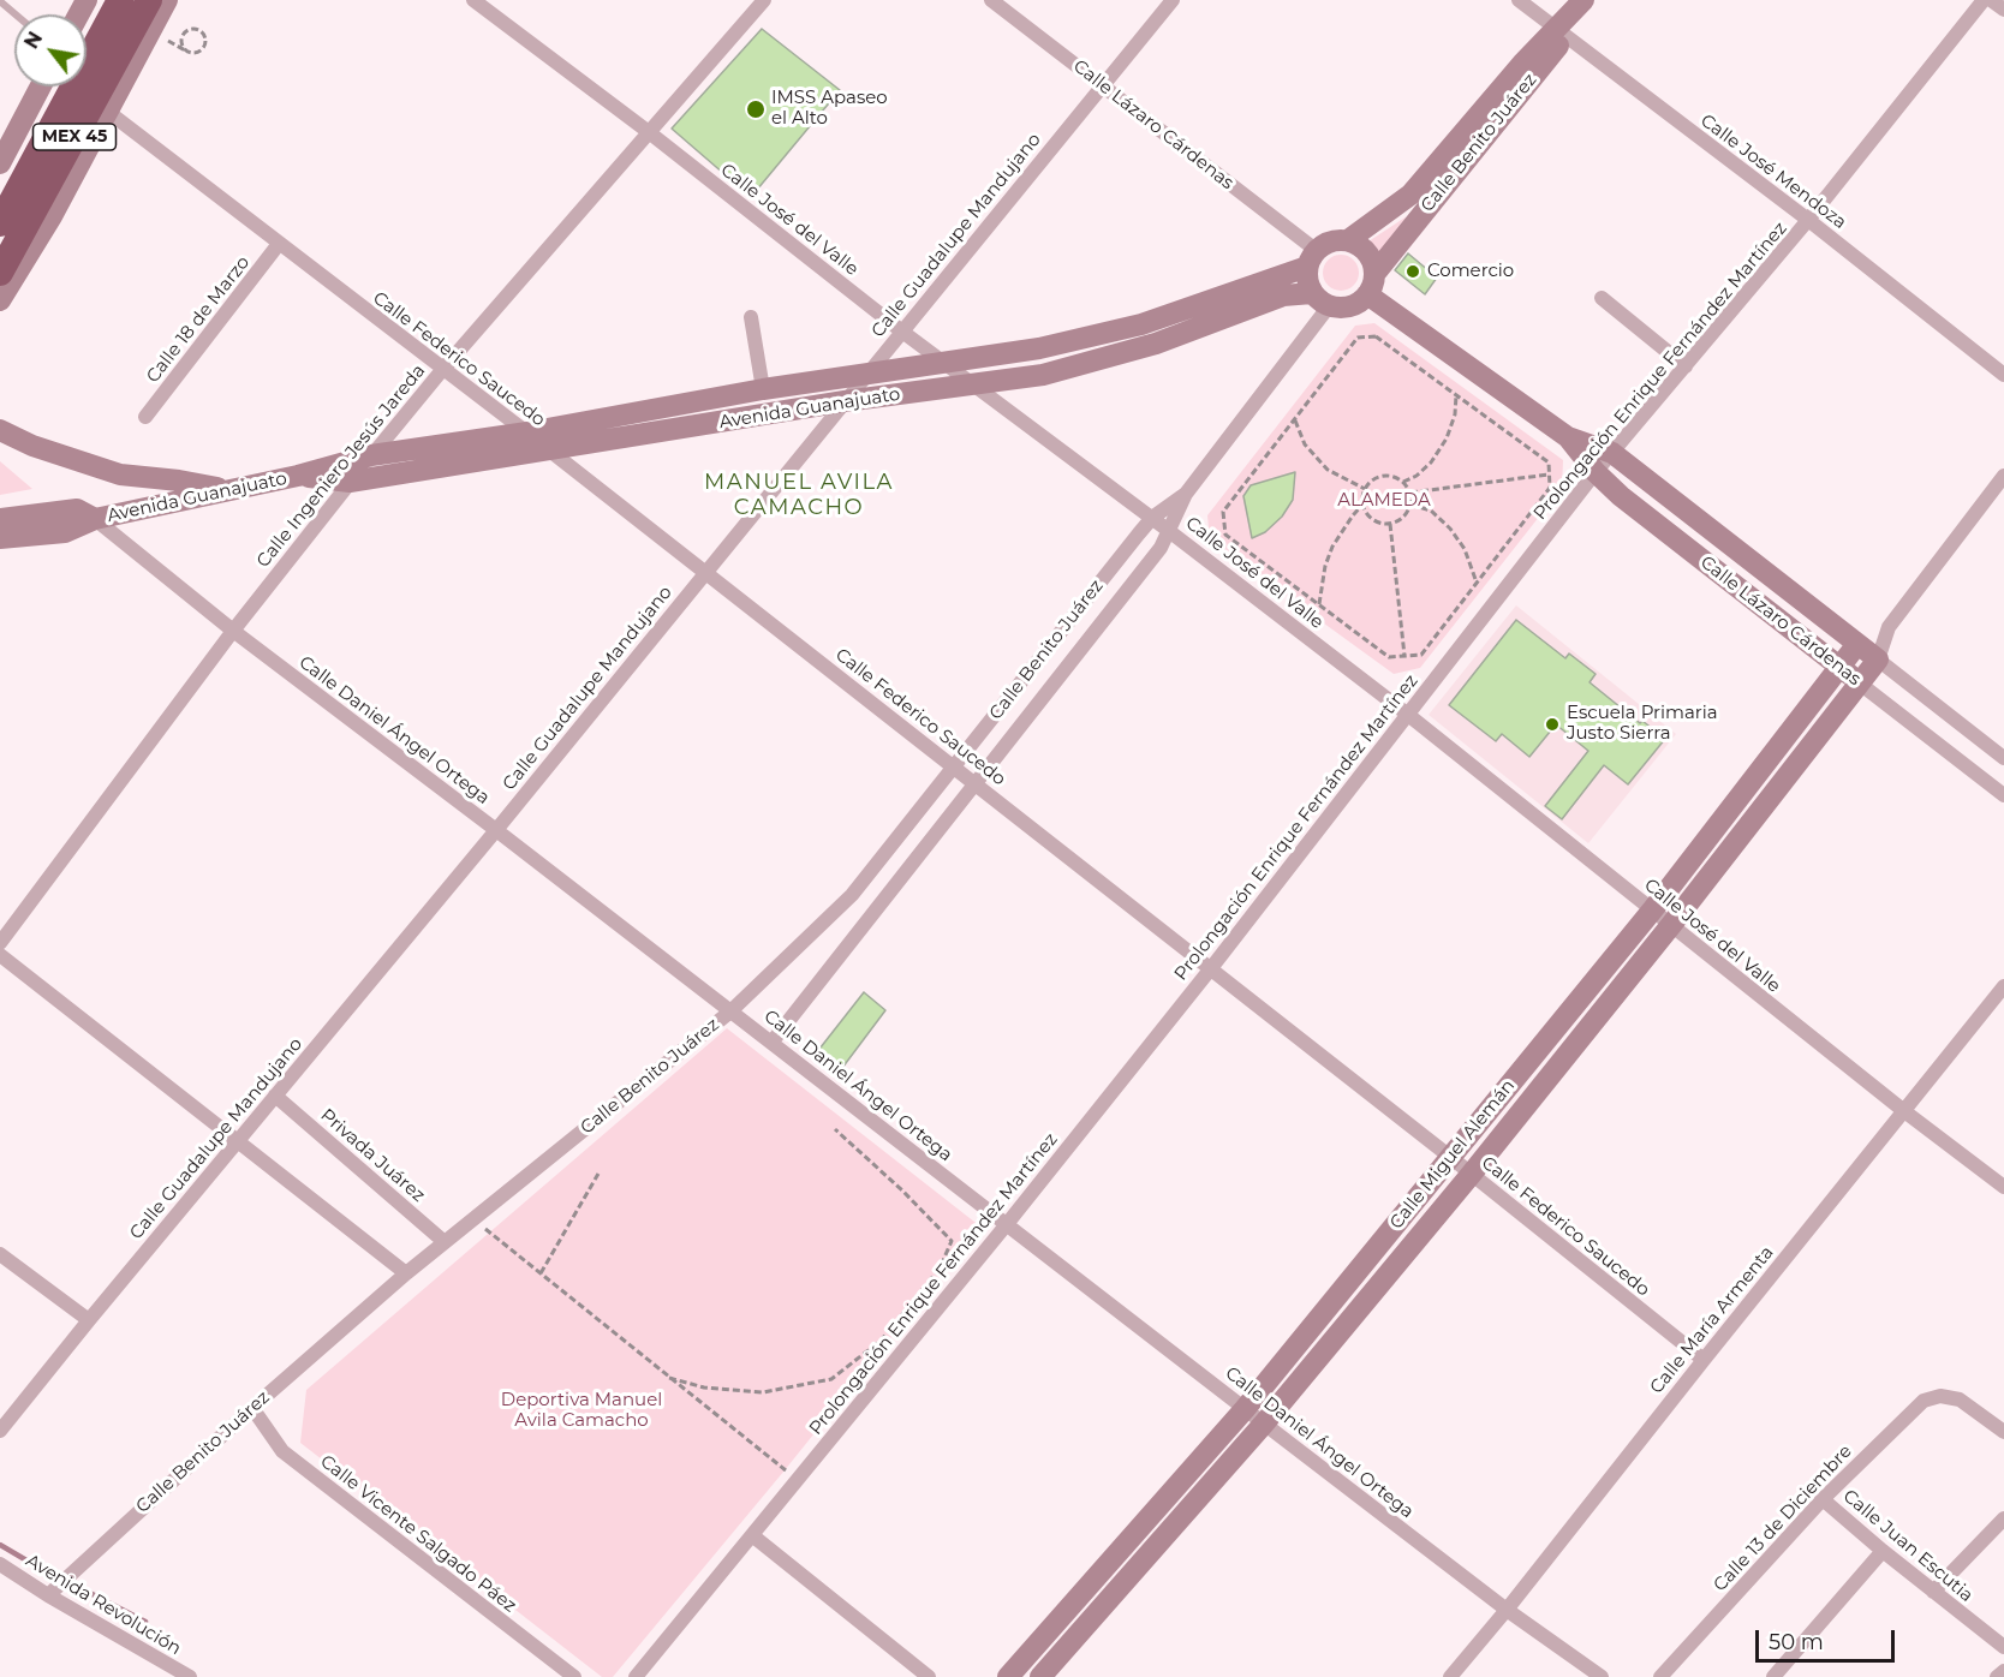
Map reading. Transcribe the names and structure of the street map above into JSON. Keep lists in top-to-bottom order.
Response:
{
  "streets": {
    "highway": ["MEX 45"],
    "street": [
      "Calle Lázaro Cárdenas",
      "Calle Benito Juárez",
      "Calle José Mendoza",
      "Calle José del Valle",
      "Calle Guadalupe Mandujano",
      "Calle 18 de Marzo",
      "Calle Federico Saucedo",
      "Prolongación Enrique Fernández Martínez",
      "Avenida Guanajuato",
      "Calle Ingeniero Jesús Jareda",
      "Calle Daniel Ángel Ortega",
      "Calle Miguel Alemán",
      "Privada Juárez",
      "Calle María Armenta",
      "Calle 13 de Diciembre",
      "Calle Vicente Salgado Páez",
      "Calle Juan Escutia",
      "Avenida Revolución"
    ]
  },
  "crossings": [
    ["Calle Lázaro Cárdenas", "Calle Benito Juárez"],
    ["Calle Lázaro Cárdenas", "Calle Guadalupe Mandujano"],
    ["Calle Lázaro Cárdenas", "Prolongación Enrique Fernández Martínez"],
    ["Calle Lázaro Cárdenas", "Avenida Guanajuato"],
    ["Calle Lázaro Cárdenas", "Calle Miguel Alemán"],
    ["Calle Benito Juárez", "Calle José Mendoza"],
    ["Calle Benito Juárez", "Calle José del Valle"],
    ["Calle Benito Juárez", "Calle Federico Saucedo"],
    ["Calle Benito Juárez", "Avenida Guanajuato"],
    ["Calle Benito Juárez", "Calle Daniel Ángel Ortega"],
    ["Calle Benito Juárez", "Privada Juárez"],
    ["Calle Benito Juárez", "Calle Vicente Salgado Páez"],
    ["Calle Benito Juárez", "Avenida Revolución"],
    ["Calle José Mendoza", "Prolongación Enrique Fernández Martínez"],
    ["Calle José del Valle", "Calle Guadalupe Mandujano"],
    ["Calle José del Valle", "Prolongación Enrique Fernández Martínez"],
    ["Calle José del Valle", "Avenida Guanajuato"],
    ["Calle José del Valle", "Calle Ingeniero Jesús Jareda"],
    ["Calle José del Valle", "Calle Miguel Alemán"],
    ["Calle José del Valle", "Calle María Armenta"],
    ["Calle Guadalupe Mandujano", "Calle Federico Saucedo"],
    ["Calle Guadalupe Mandujano", "Avenida Guanajuato"],
    ["Calle Guadalupe Mandujano", "Calle Daniel Ángel Ortega"],
    ["Calle Guadalupe Mandujano", "Privada Juárez"],
    ["Calle 18 de Marzo", "Calle Federico Saucedo"],
    ["Calle Federico Saucedo", "Prolongación Enrique Fernández Martínez"],
    ["Calle Federico Saucedo", "Avenida Guanajuato"],
    ["Calle Federico Saucedo", "Calle Ingeniero Jesús Jareda"],
    ["Calle Federico Saucedo", "Calle Miguel Alemán"],
    ["Calle Federico Saucedo", "Calle María Armenta"],
    ["Prolongación Enrique Fernández Martínez", "Calle Daniel Ángel Ortega"],
    ["Avenida Guanajuato", "Calle Ingeniero Jesús Jareda"],
    ["Avenida Guanajuato", "Calle Daniel Ángel Ortega"],
    ["Calle Ingeniero Jesús Jareda", "Calle Daniel Ángel Ortega"],
    ["Calle Daniel Ángel Ortega", "Calle Miguel Alemán"],
    ["Calle Daniel Ángel Ortega", "Calle María Armenta"],
    ["Calle 13 de Diciembre", "Calle Juan Escutia"]
  ],
  "districts": ["MANUEL AVILA CAMACHO"],
  "parks": ["ALAMEDA", "Deportiva Manuel Avila Camacho"],
  "places": ["IMSS Apaseo el Alto", "Comercio", "Escuela Primaria Justo Sierra"],
  "scale_bar": "50 m",
  "north": "top left"
}
